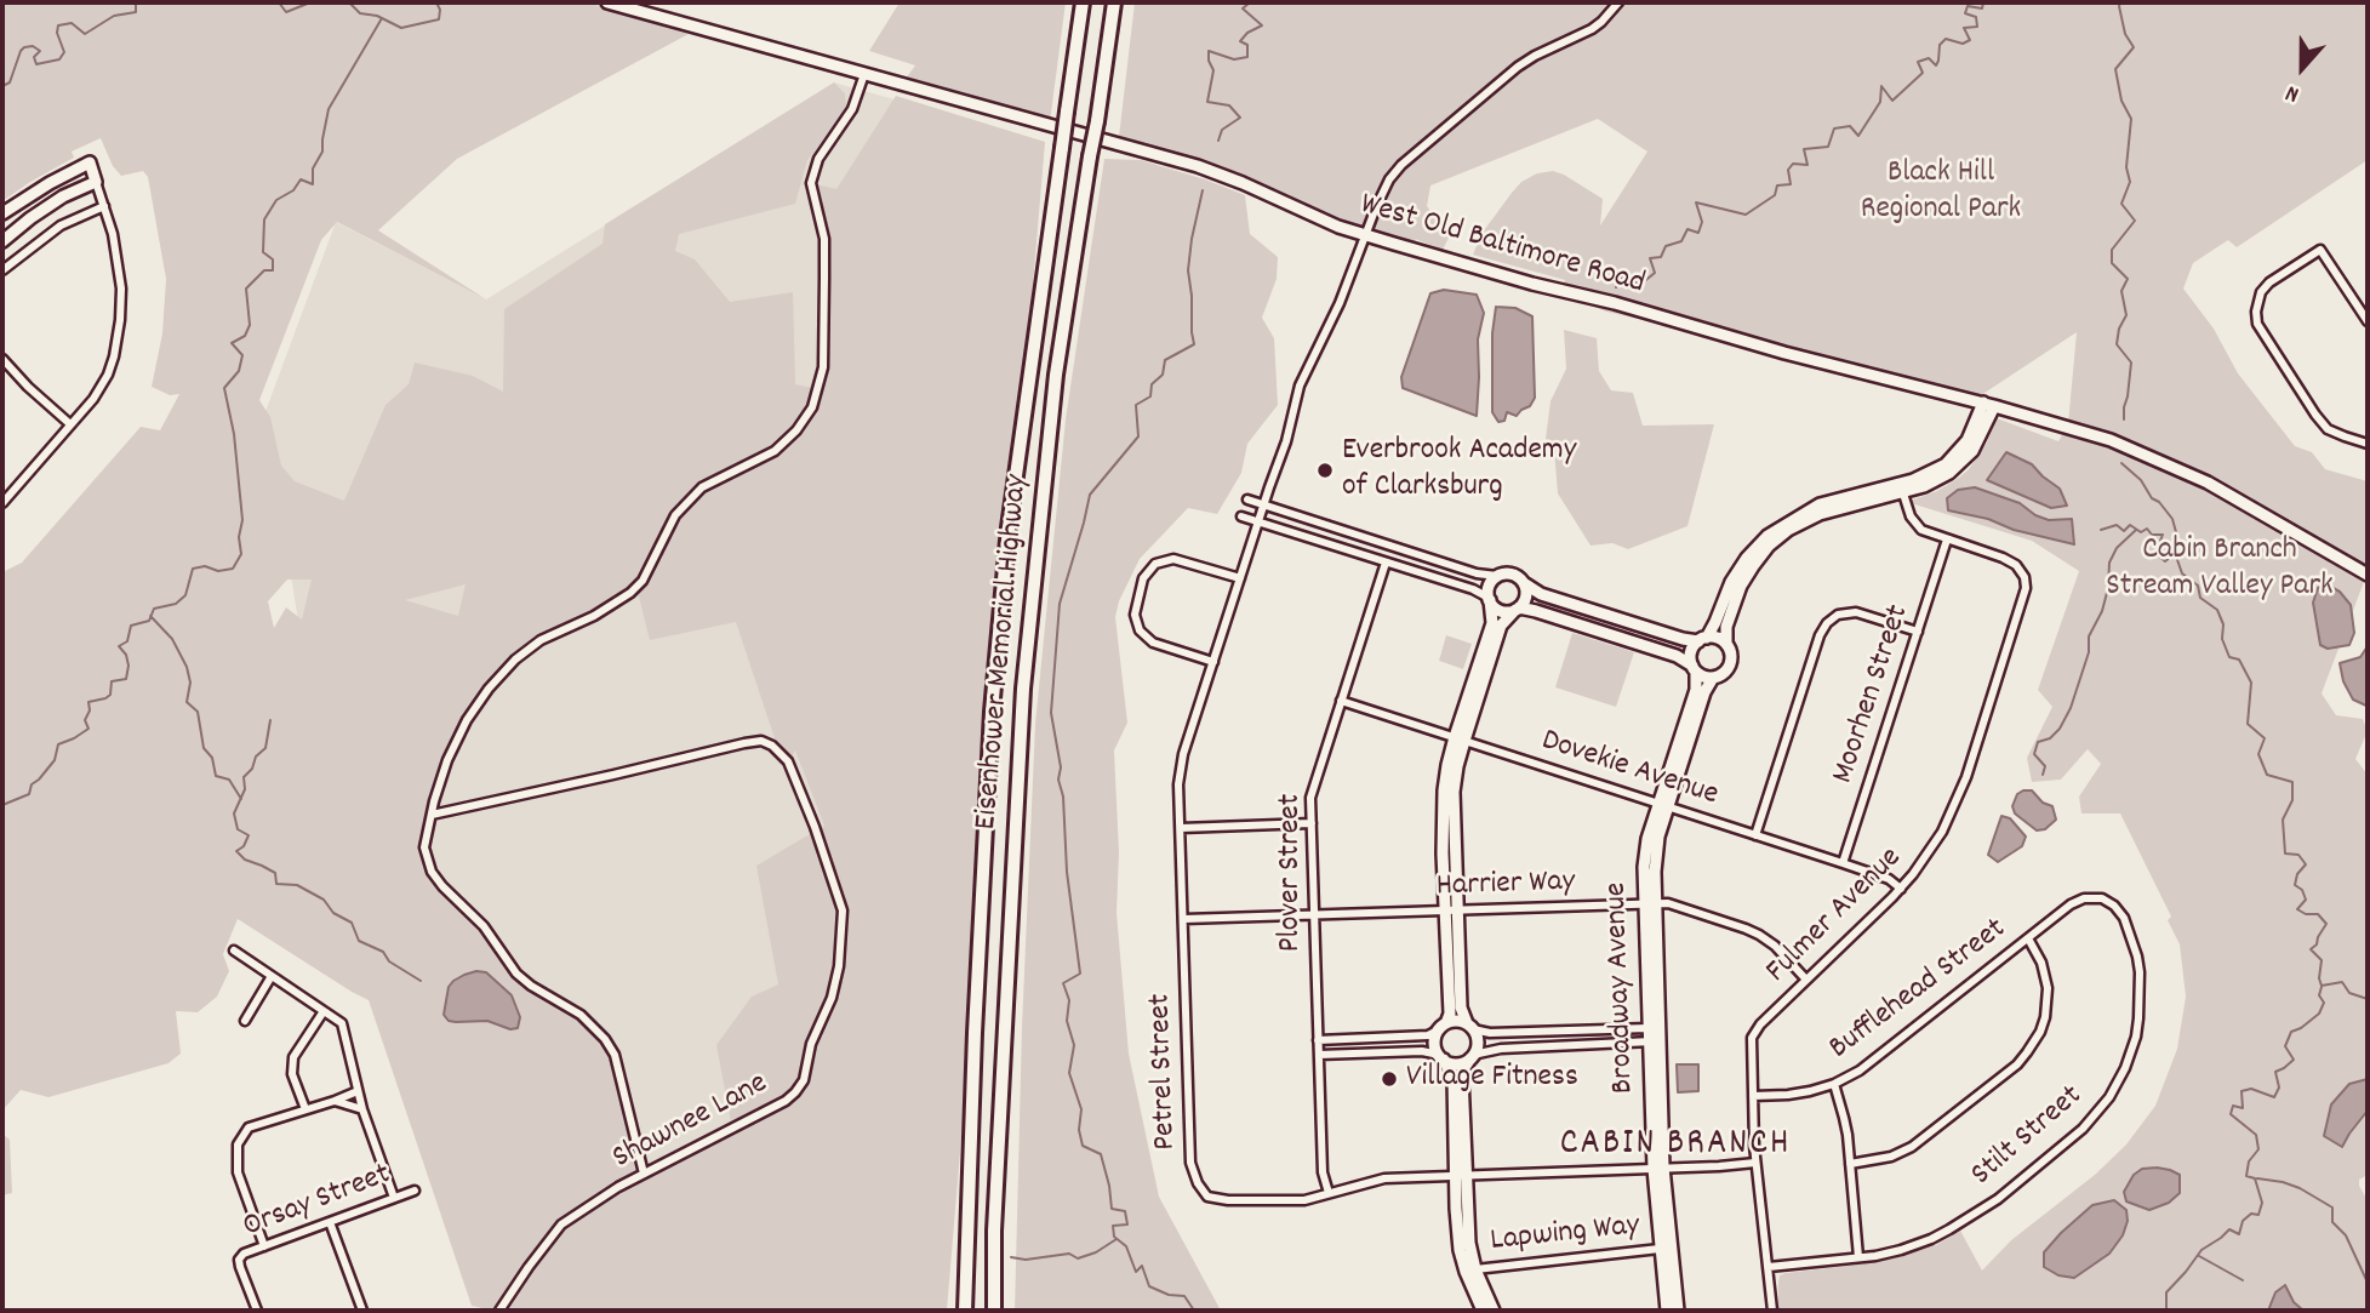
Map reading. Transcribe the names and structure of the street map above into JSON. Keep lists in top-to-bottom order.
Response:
{
  "streets": {
    "highway": ["Eisenhower Memorial Highway"],
    "street": [
      "West Old Baltimore Road",
      "Moorhen Street",
      "Dovekie Avenue",
      "Plover Street",
      "Harrier Way",
      "Fulmer Avenue",
      "Broadway Avenue",
      "Bufflehead Street",
      "Petrel Street",
      "Shawnee Lane",
      "Stilt Street",
      "Orsay Street",
      "Lapwing Way"
    ]
  },
  "crossings": [
    ["West Old Baltimore Road", "Petrel Street"],
    ["Moorhen Street", "Dovekie Avenue"],
    ["Moorhen Street", "Fulmer Avenue"],
    ["Dovekie Avenue", "Plover Street"],
    ["Dovekie Avenue", "Fulmer Avenue"],
    ["Dovekie Avenue", "Broadway Avenue"],
    ["Plover Street", "Harrier Way"],
    ["Plover Street", "Petrel Street"],
    ["Harrier Way", "Fulmer Avenue"],
    ["Harrier Way", "Broadway Avenue"],
    ["Harrier Way", "Petrel Street"],
    ["Fulmer Avenue", "Bufflehead Street"],
    ["Fulmer Avenue", "Petrel Street"],
    ["Fulmer Avenue", "Stilt Street"],
    ["Broadway Avenue", "Petrel Street"],
    ["Broadway Avenue", "Lapwing Way"],
    ["Bufflehead Street", "Stilt Street"]
  ],
  "districts": ["CABIN BRANCH"],
  "parks": ["Black Hill Regional Park", "Cabin Branch Stream Valley Park"],
  "places": ["Everbrook Academy of Clarksburg", "Village Fitness"],
  "north": "bottom"
}
